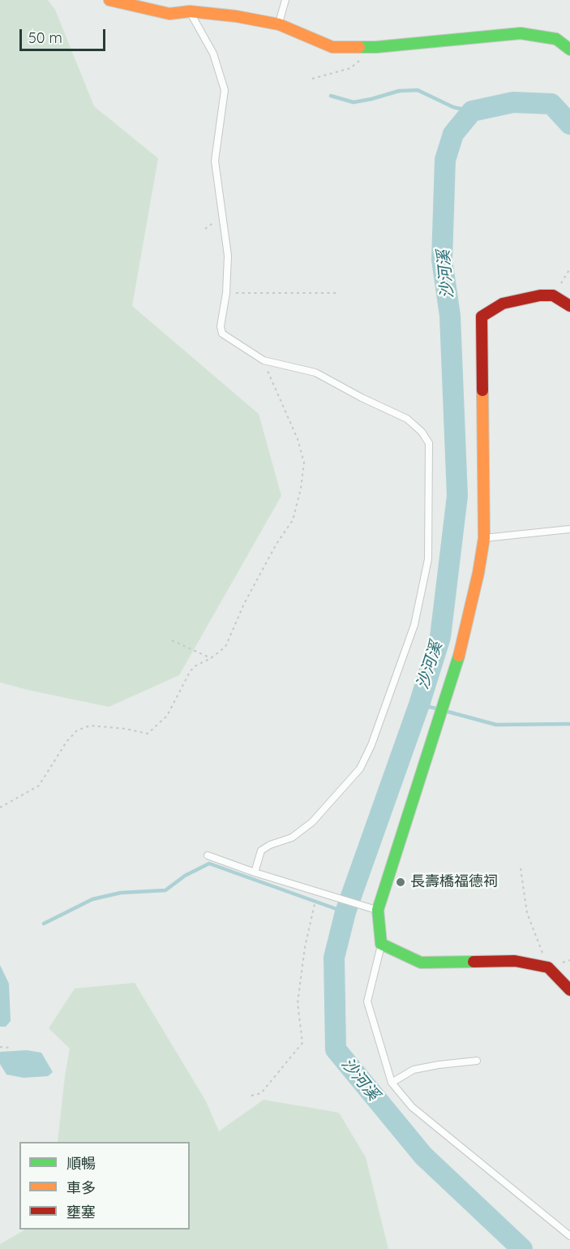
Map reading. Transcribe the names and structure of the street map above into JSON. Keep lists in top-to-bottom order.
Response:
{
  "water": ["沙河溪"],
  "places": ["長壽橋福德祠"],
  "legend": ["順暢", "車多", "壅塞"],
  "scale_bar": "50 m"
}
